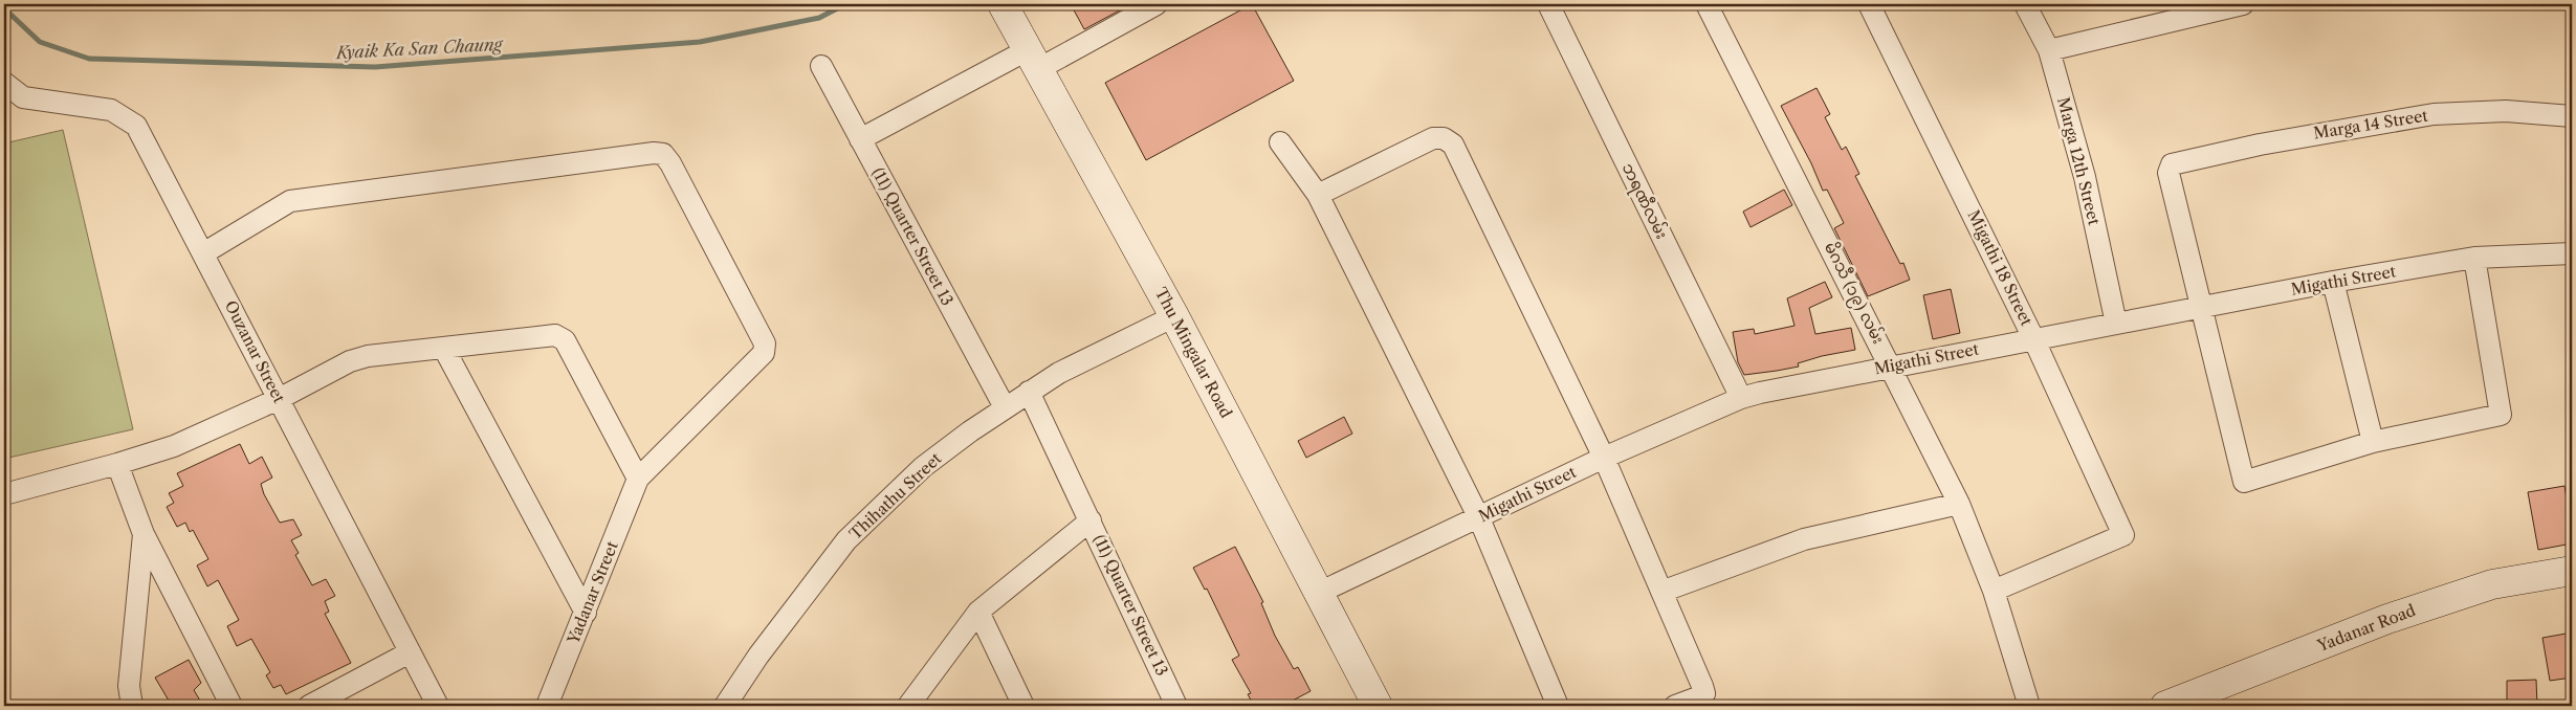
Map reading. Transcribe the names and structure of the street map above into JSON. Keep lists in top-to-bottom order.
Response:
{
  "streets": {
    "main road": ["Thu Mingalar Road", "Yadanar Road"],
    "street": [
      "Marga 14 Street",
      "Marga 12th Street",
      "ဘရဏီလမ်း",
      "(11) Quarter Street 13",
      "Migathi 18 Street",
      "Migathi Street",
      "မိဂသီ (၁၉) လမ်း",
      "Ouzanar Street",
      "Thihathu Street",
      "Yadanar Street"
    ]
  },
  "crossings": [
    ["Marga 14 Street", "Migathi Street"],
    ["Marga 12th Street", "Migathi Street"],
    ["ဘရဏီလမ်း", "Migathi Street"],
    ["(11) Quarter Street 13", "Thihathu Street"],
    ["Migathi 18 Street", "Migathi Street"],
    ["Migathi 18 Street", "မိဂသီ (၁၉) လမ်း"],
    ["Migathi Street", "မိဂသီ (၁၉) လမ်း"],
    ["Migathi Street", "Thu Mingalar Road"],
    ["Thu Mingalar Road", "Thihathu Street"]
  ],
  "water": ["Kyaik Ka San Chaung"]
}
